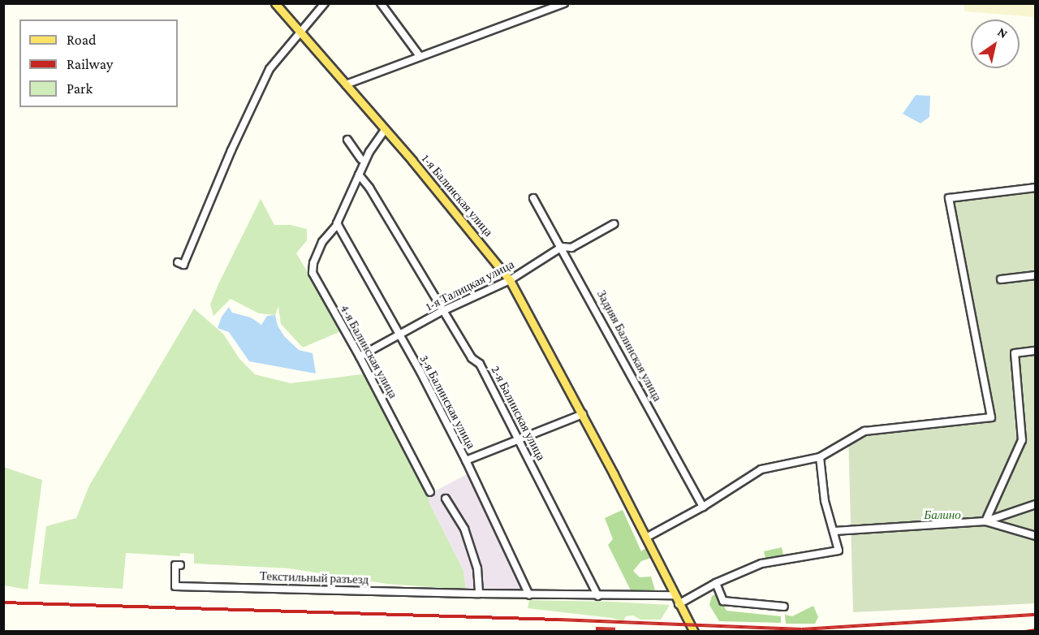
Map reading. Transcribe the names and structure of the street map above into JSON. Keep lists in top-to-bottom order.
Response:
{
  "streets": {
    "main road": ["1-я Балинская улица"],
    "street": [
      "1-я Талицкая улица",
      "Задняя Балинская улица",
      "4-я Балинская улица",
      "3-я Балинская улица",
      "2-я Балинская улица",
      "Текстильный разъезд"
    ]
  },
  "crossings": [
    ["1-я Балинская улица", "1-я Талицкая улица"],
    ["1-я Балинская улица", "4-я Балинская улица"],
    ["1-я Талицкая улица", "Задняя Балинская улица"],
    ["1-я Талицкая улица", "4-я Балинская улица"],
    ["1-я Талицкая улица", "3-я Балинская улица"],
    ["1-я Талицкая улица", "2-я Балинская улица"],
    ["4-я Балинская улица", "3-я Балинская улица"],
    ["4-я Балинская улица", "2-я Балинская улица"]
  ],
  "parks": ["Балино"],
  "legend": ["Road", "Railway", "Park"],
  "north": "top right"
}
